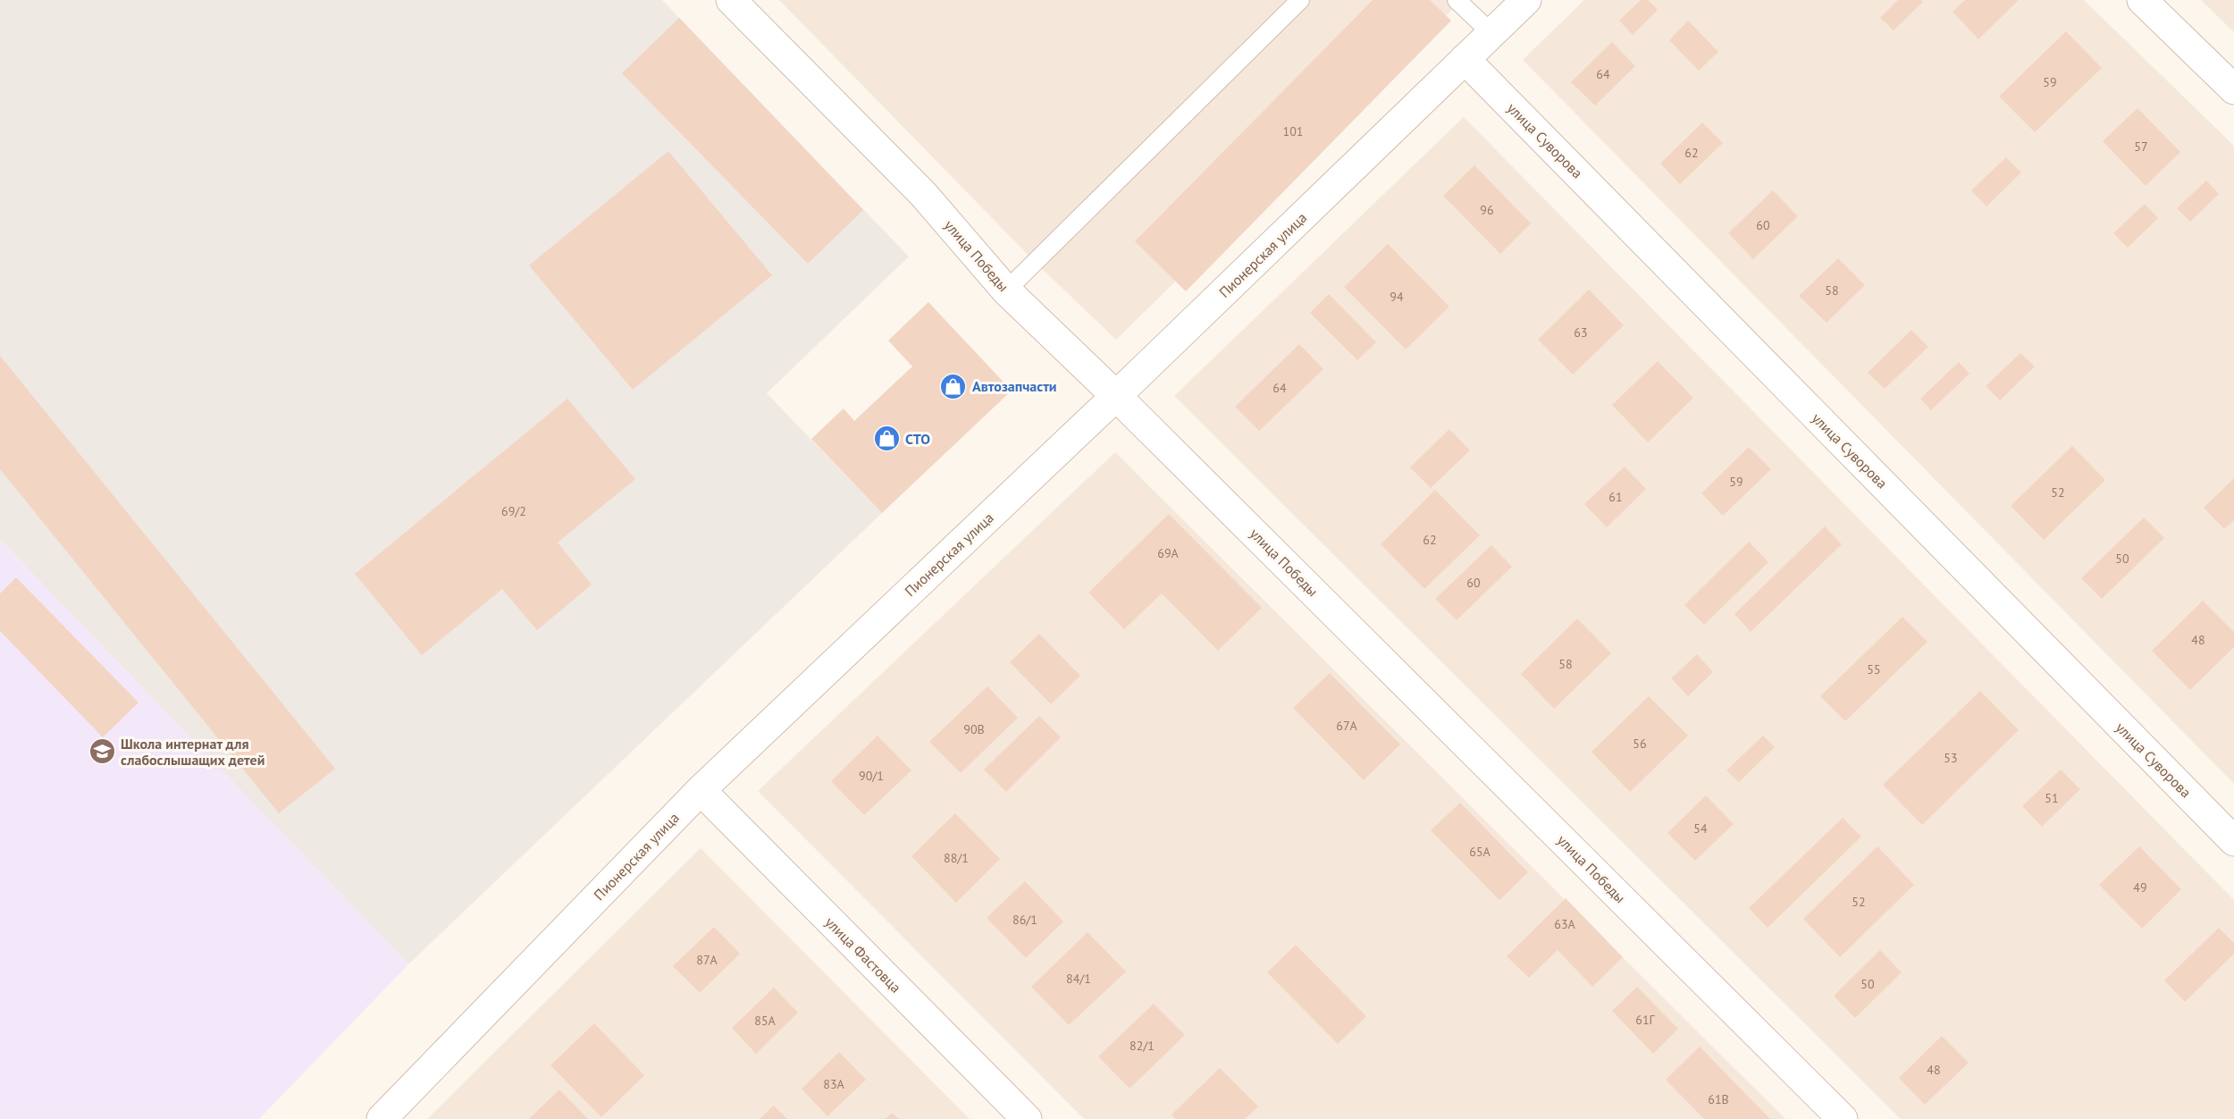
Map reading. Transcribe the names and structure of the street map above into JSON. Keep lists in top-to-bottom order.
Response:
{
  "streets": {
    "street": [
      "улица Суворова",
      "Пионерская улица",
      "улица Победы",
      "улица Фастовца"
    ]
  },
  "crossings": [
    ["улица Суворова", "Пионерская улица"],
    ["Пионерская улица", "улица Победы"],
    ["Пионерская улица", "улица Фастовца"]
  ],
  "places": {
    "shop": ["Автозапчасти", "СТО"],
    "school or university": ["Школа интернат для слабослышащих детей"]
  },
  "house_numbers": [
    "64",
    "59",
    "101",
    "57",
    "62",
    "96",
    "60",
    "58",
    "94",
    "63",
    "64",
    "59",
    "52",
    "61",
    "69/2",
    "62",
    "69А",
    "50",
    "60",
    "48",
    "58",
    "55",
    "67А",
    "90В",
    "56",
    "53",
    "90/1",
    "51",
    "54",
    "65А",
    "88/1",
    "49",
    "52",
    "86/1",
    "63А",
    "87А",
    "84/1",
    "50",
    "61Г",
    "85А",
    "82/1",
    "48",
    "83А",
    "61В"
  ]
}
